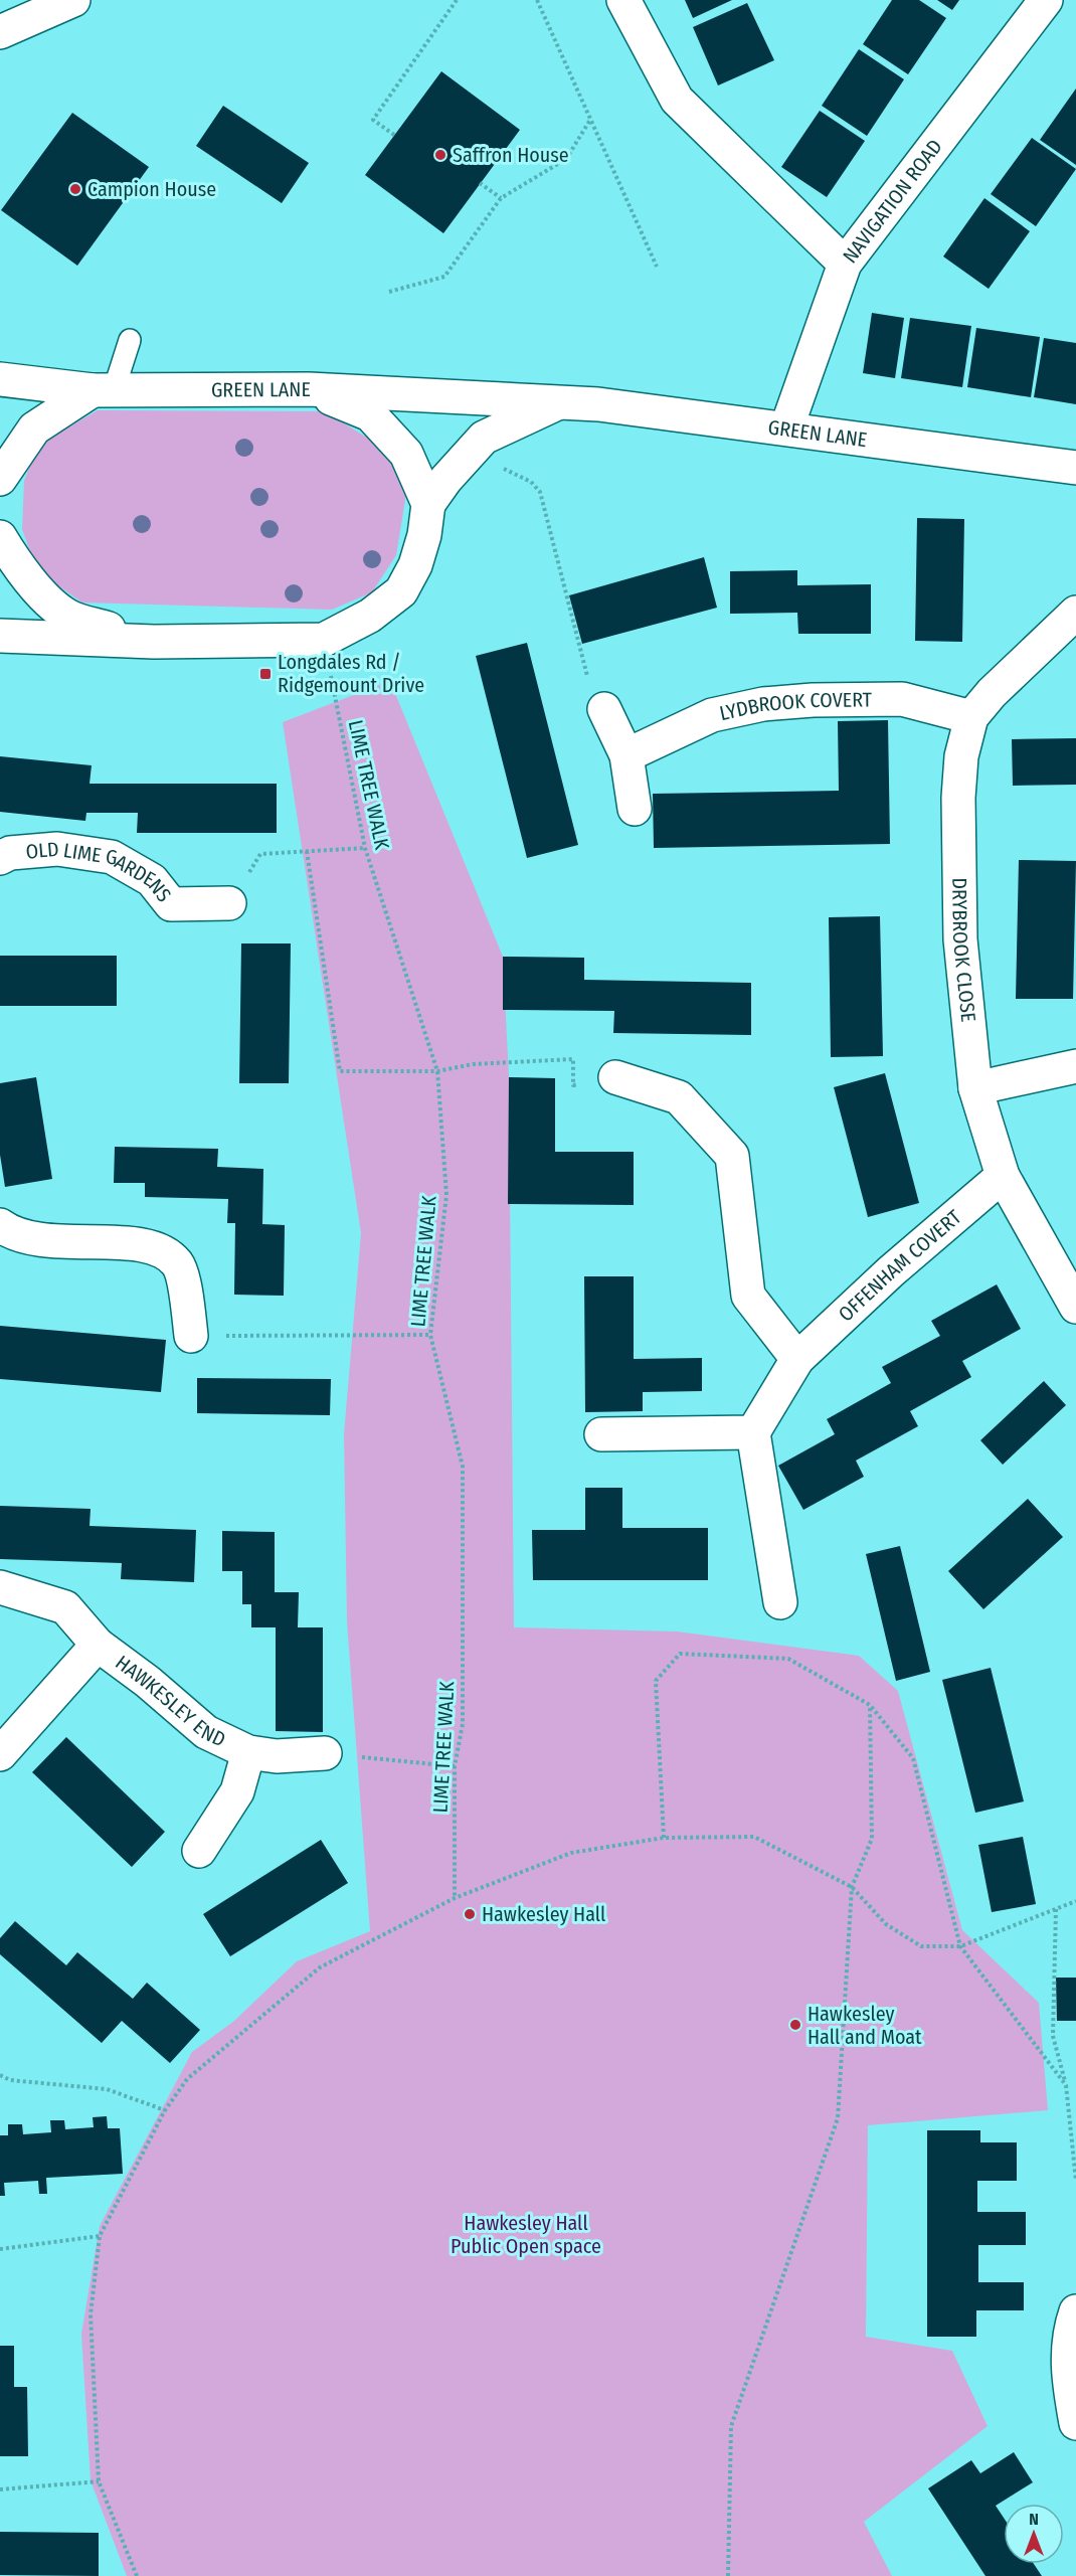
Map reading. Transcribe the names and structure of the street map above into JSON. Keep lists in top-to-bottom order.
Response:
{
  "streets": {
    "main road": [
      "NAVIGATION ROAD",
      "GREEN LANE",
      "LYDBROOK COVERT",
      "OLD LIME GARDENS",
      "DRYBROOK CLOSE",
      "OFFENHAM COVERT",
      "HAWKESLEY END"
    ],
    "path": ["LIME TREE WALK"]
  },
  "crossings": [
    ["NAVIGATION ROAD", "GREEN LANE"],
    ["LYDBROOK COVERT", "DRYBROOK CLOSE"],
    ["DRYBROOK CLOSE", "OFFENHAM COVERT"]
  ],
  "parks": ["Hawkesley Hall Public Open space"],
  "places": {
    "other": [
      "Saffron House",
      "Campion House",
      "Hawkesley Hall",
      "Hawkesley Hall and Moat"
    ],
    "transit": ["Longdales Rd / Ridgemount Drive"]
  },
  "north": "top"
}
